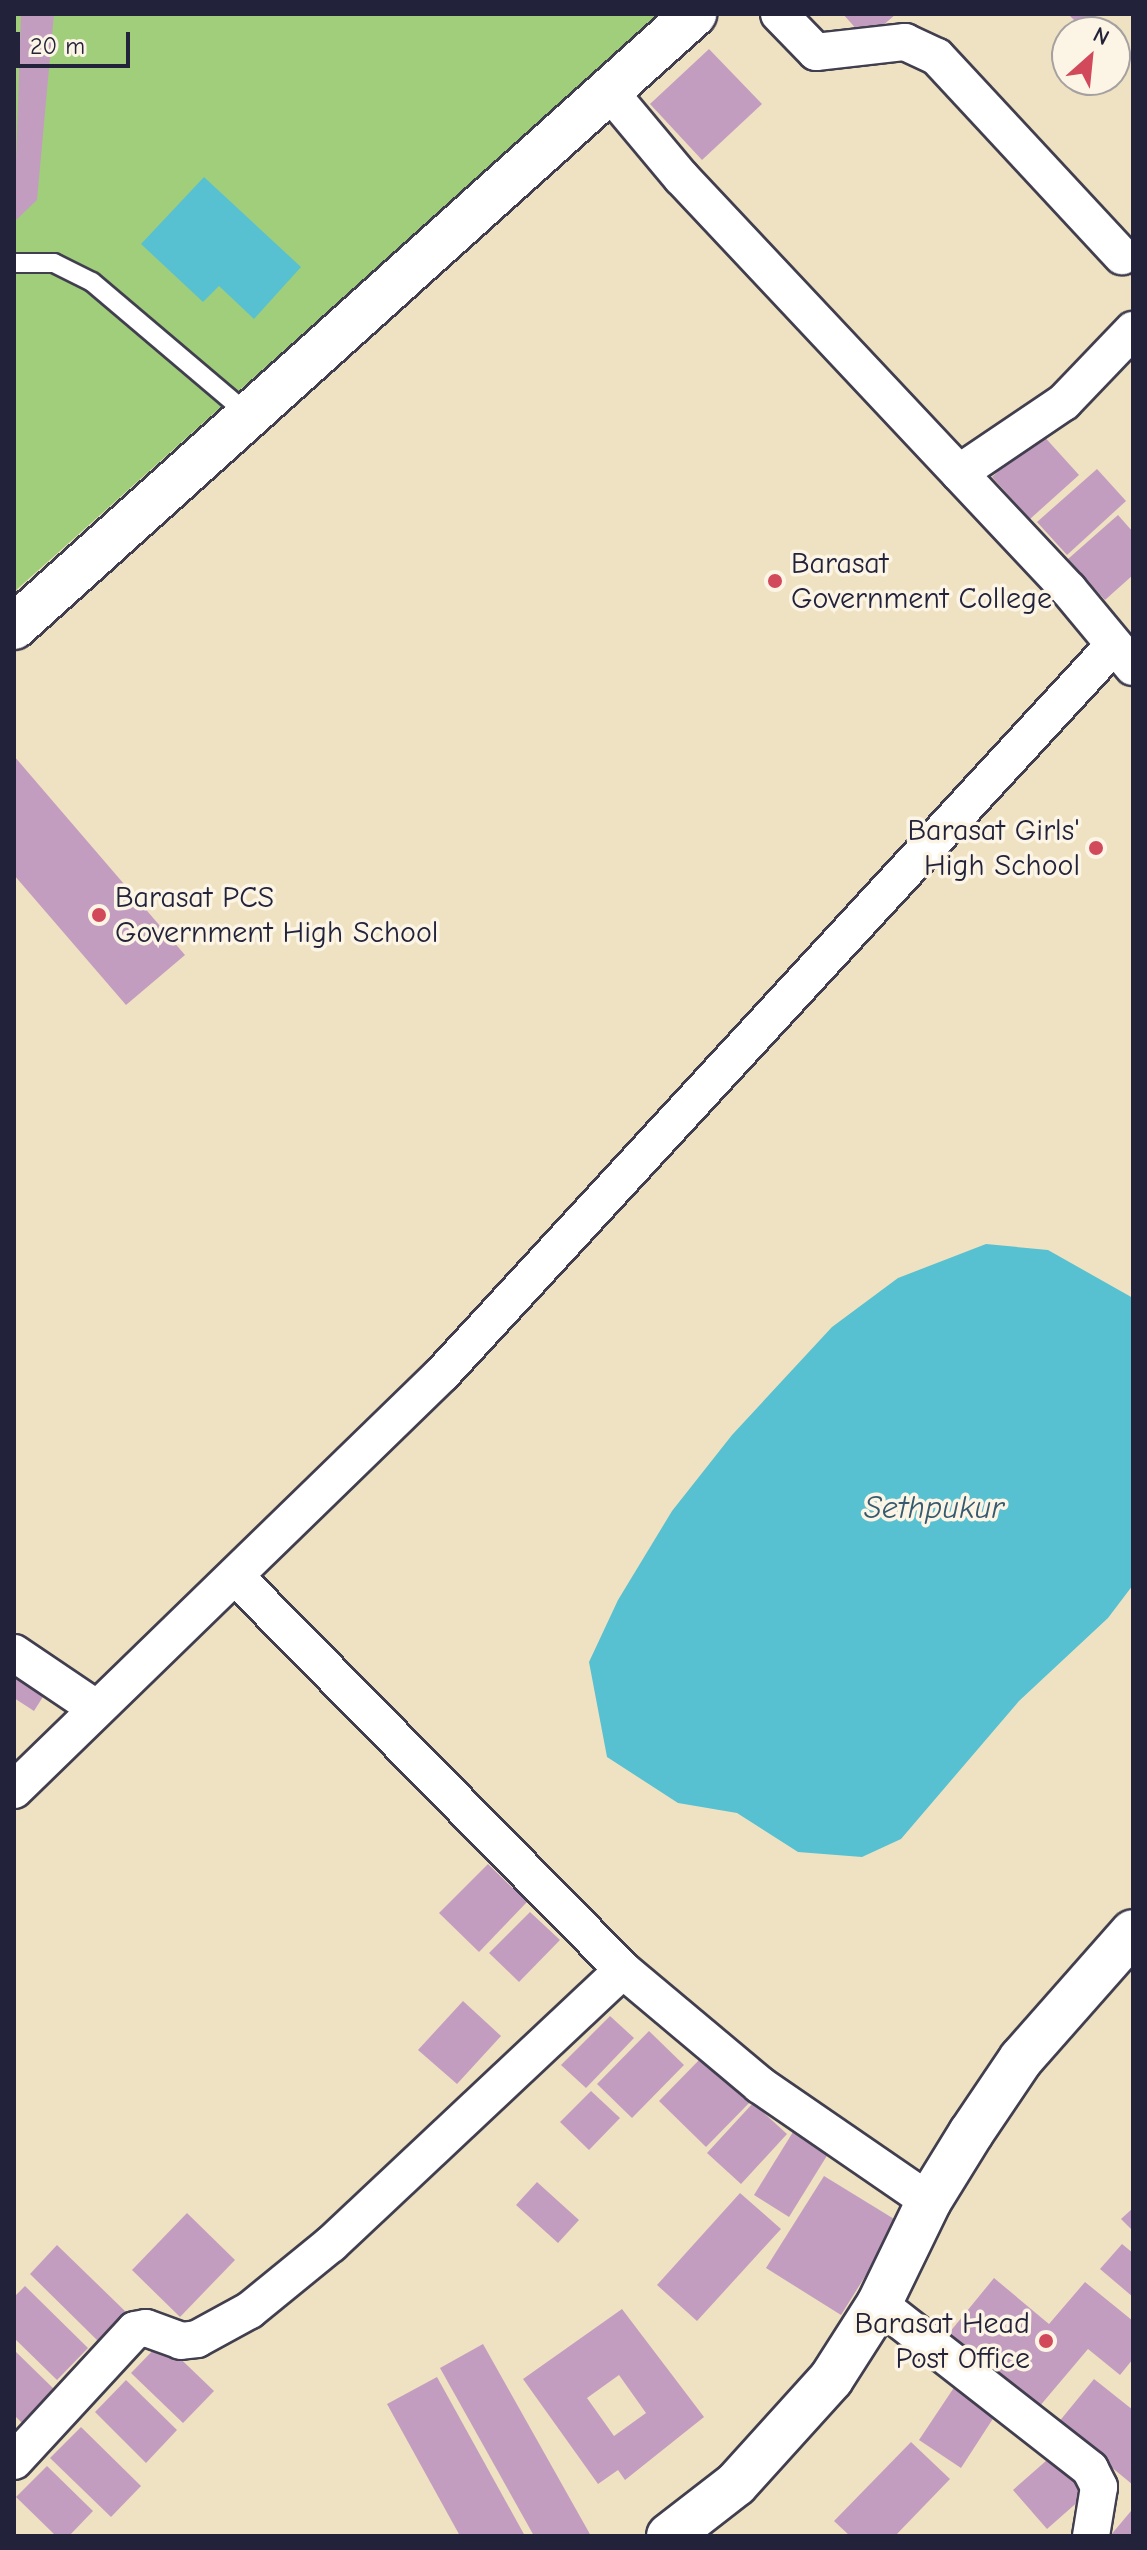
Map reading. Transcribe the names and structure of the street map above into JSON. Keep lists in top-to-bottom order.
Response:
{
  "water": ["Sethpukur"],
  "places": [
    "Barasat Government College",
    "Barasat Girls' High School",
    "Barasat PCS Government High School",
    "Barasat Head Post Office"
  ],
  "scale_bar": "20 m",
  "north": "top right"
}
